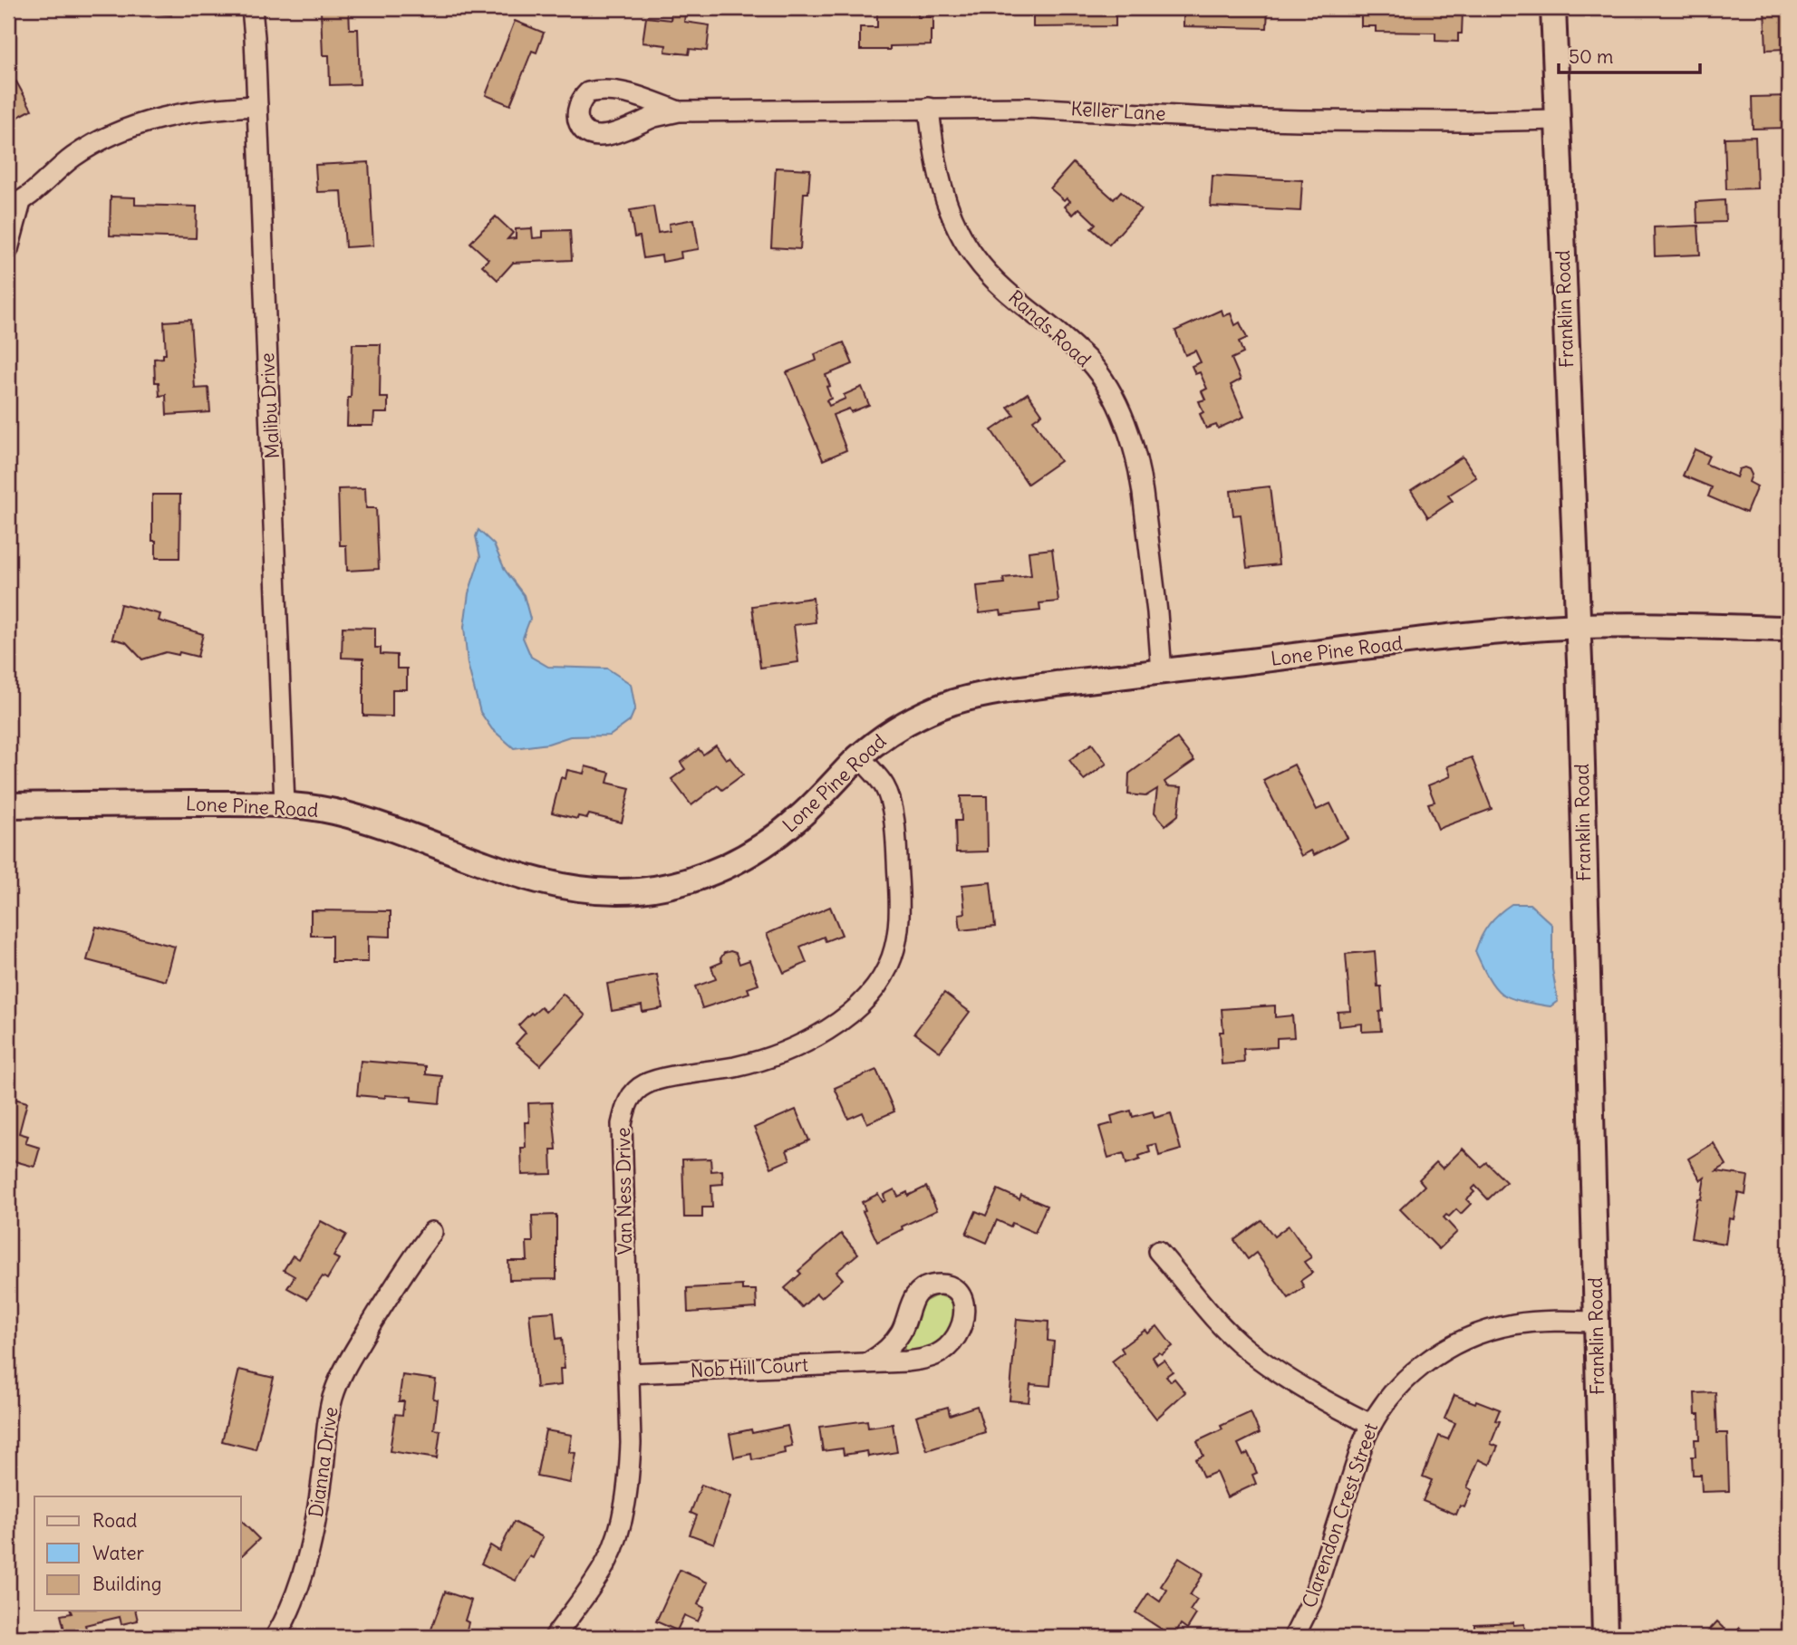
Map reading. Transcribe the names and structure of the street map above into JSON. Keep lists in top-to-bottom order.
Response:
{
  "streets": {
    "street": [
      "Keller Lane",
      "Franklin Road",
      "Rands Road",
      "Malibu Drive",
      "Lone Pine Road",
      "Van Ness Drive",
      "Nob Hill Court",
      "Dianna Drive",
      "Clarendon Crest Street"
    ]
  },
  "crossings": [
    ["Keller Lane", "Franklin Road"],
    ["Keller Lane", "Rands Road"],
    ["Franklin Road", "Lone Pine Road"],
    ["Franklin Road", "Clarendon Crest Street"],
    ["Rands Road", "Lone Pine Road"],
    ["Malibu Drive", "Lone Pine Road"],
    ["Lone Pine Road", "Van Ness Drive"],
    ["Van Ness Drive", "Nob Hill Court"]
  ],
  "legend": ["Road", "Water", "Building"],
  "scale_bar": "50 m"
}
